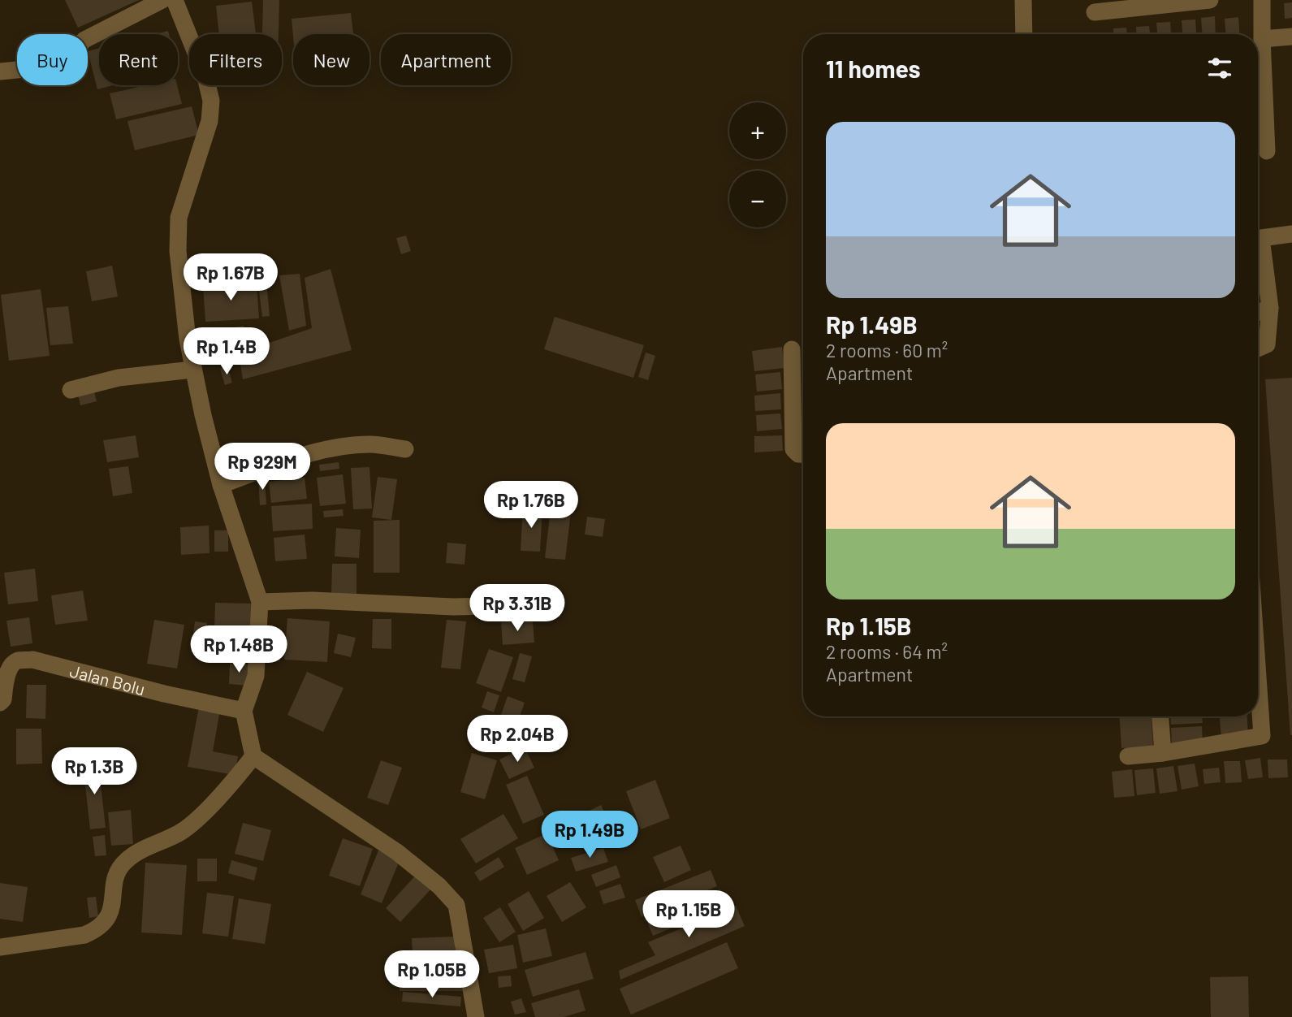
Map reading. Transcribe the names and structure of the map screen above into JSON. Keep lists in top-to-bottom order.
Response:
{
  "streets": {
    "street": ["Jalan Bolu"]
  },
  "page": {
    "chip": [
      "Buy",
      "Rent",
      "Filters",
      "New",
      "Apartment"
    ],
    "heading": "11 homes",
    "map_buttons": ["+", "−"],
    "list": [
      {
        "name": "Rp 1.49B",
        "note": "2 rooms · 60 m² · Apartment"
      },
      {
        "name": "Rp 1.15B",
        "note": "2 rooms · 64 m² · Apartment"
      }
    ],
    "price": [
      "Rp 1.67B",
      "Rp 1.4B",
      "Rp 929M",
      "Rp 1.76B",
      "Rp 3.31B",
      "Rp 1.48B",
      "Rp 2.04B",
      "Rp 1.3B",
      "Rp 1.49B",
      "Rp 1.15B",
      "Rp 1.05B"
    ]
  }
}
